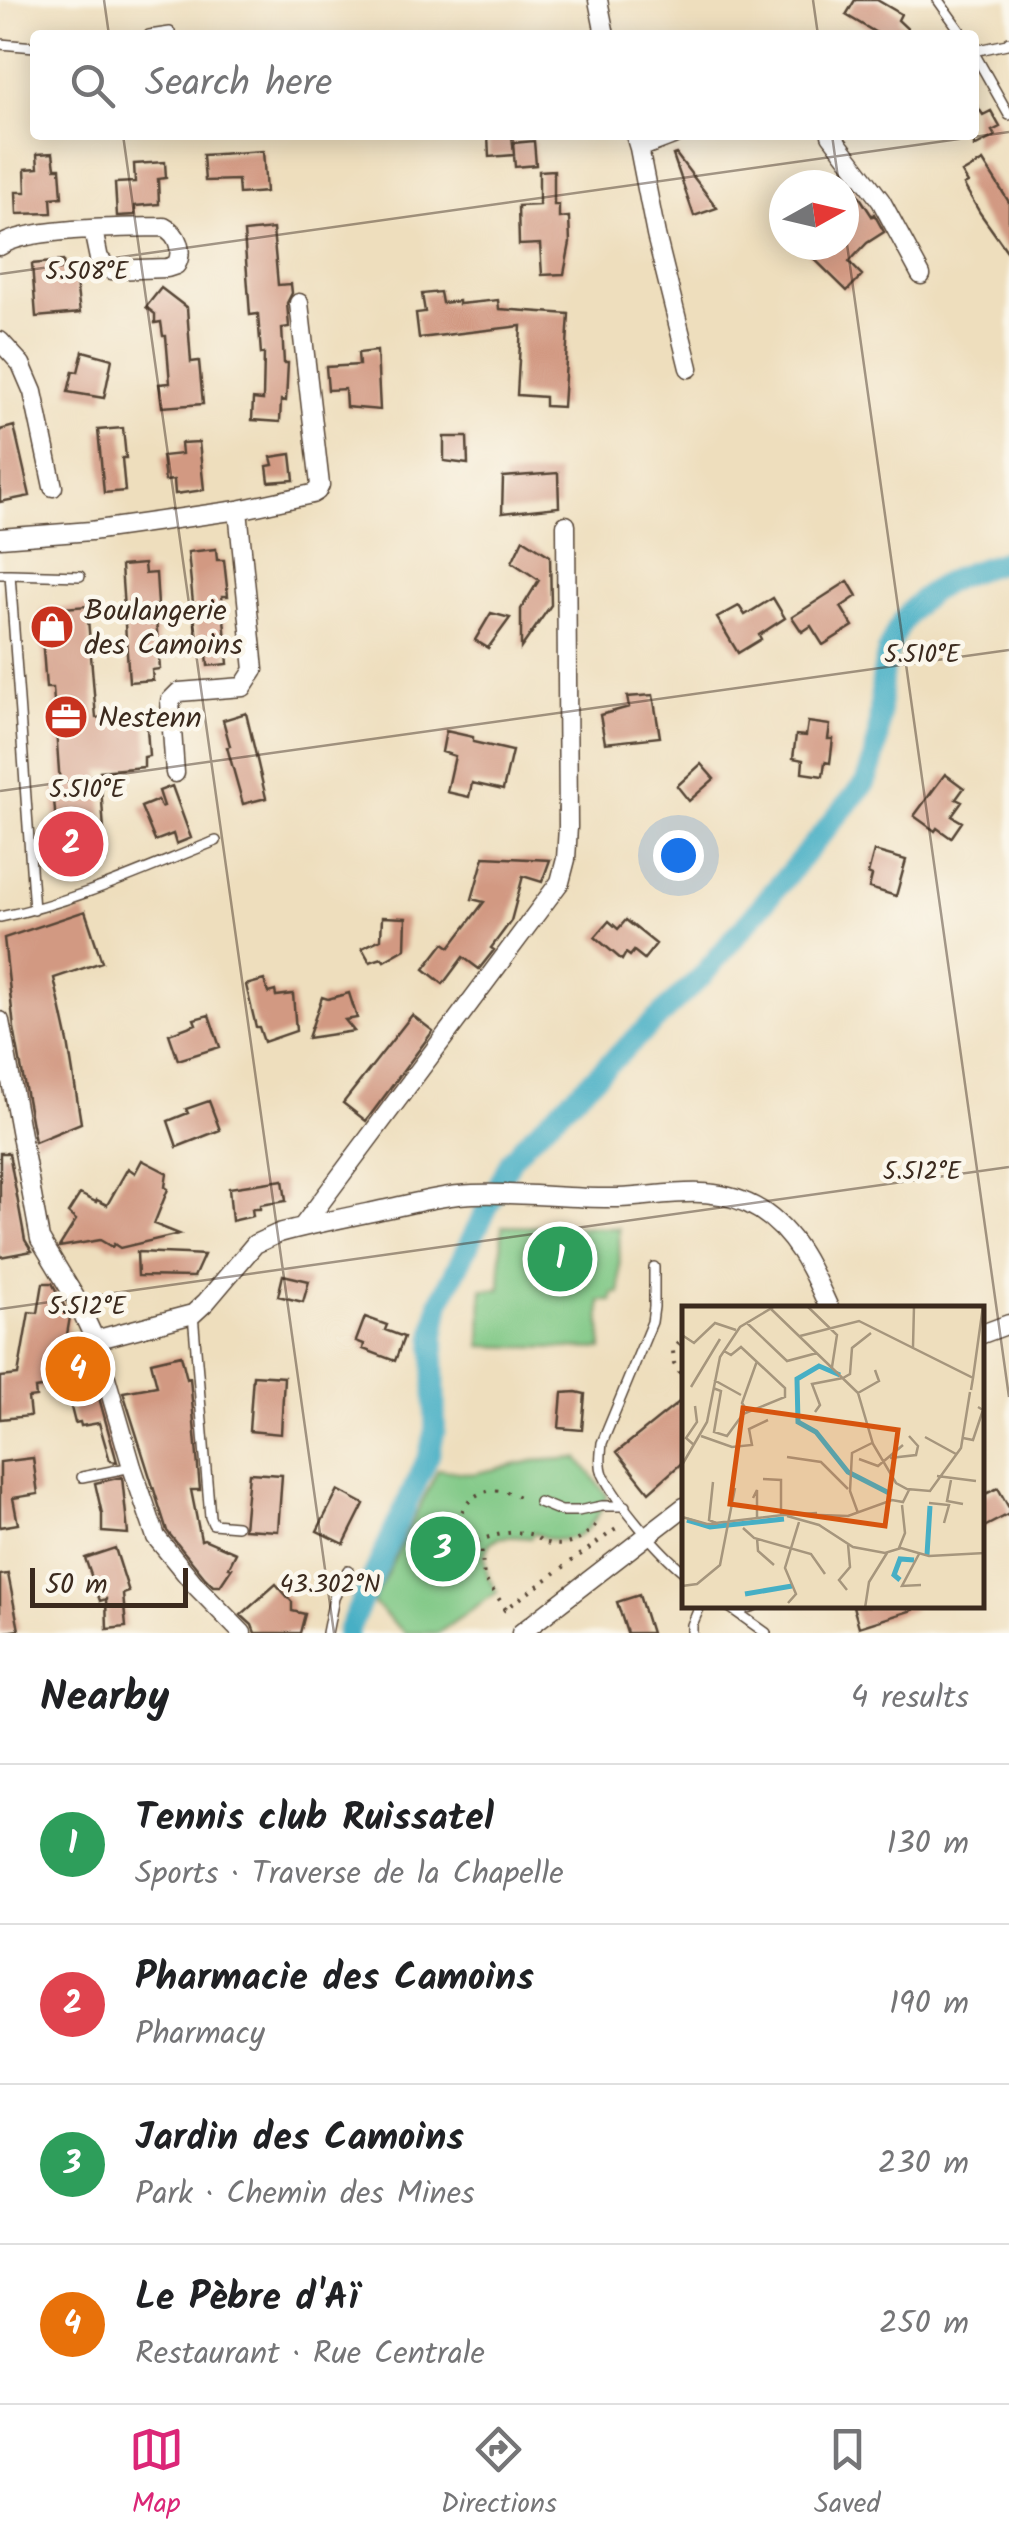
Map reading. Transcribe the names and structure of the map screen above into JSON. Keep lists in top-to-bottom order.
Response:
{
  "places": {
    "shop": ["Boulangerie des Camoins"],
    "office": ["Nestenn"]
  },
  "scale_bar": "50 m",
  "north": "right",
  "page": {
    "search": "Search here",
    "pins": [
      "2",
      "1",
      "4",
      "3"
    ],
    "scale": "50 m",
    "heading": ["Nearby", "4 results"],
    "list": [
      {
        "mark": "1",
        "name": "Tennis club Ruissatel",
        "note": "Sports · Traverse de la Chapelle",
        "value": "130 m"
      },
      {
        "mark": "2",
        "name": "Pharmacie des Camoins",
        "note": "Pharmacy",
        "value": "190 m"
      },
      {
        "mark": "3",
        "name": "Jardin des Camoins",
        "note": "Park · Chemin des Mines",
        "value": "230 m"
      },
      {
        "mark": "4",
        "name": "Le Pèbre d'Aï",
        "note": "Restaurant · Rue Centrale",
        "value": "250 m"
      }
    ],
    "nav": ["Map", "Directions", "Saved"]
  },
  "coordinates": [
    "5.508°E",
    "5.510°E",
    "5.512°E",
    "43.302°N"
  ]
}
